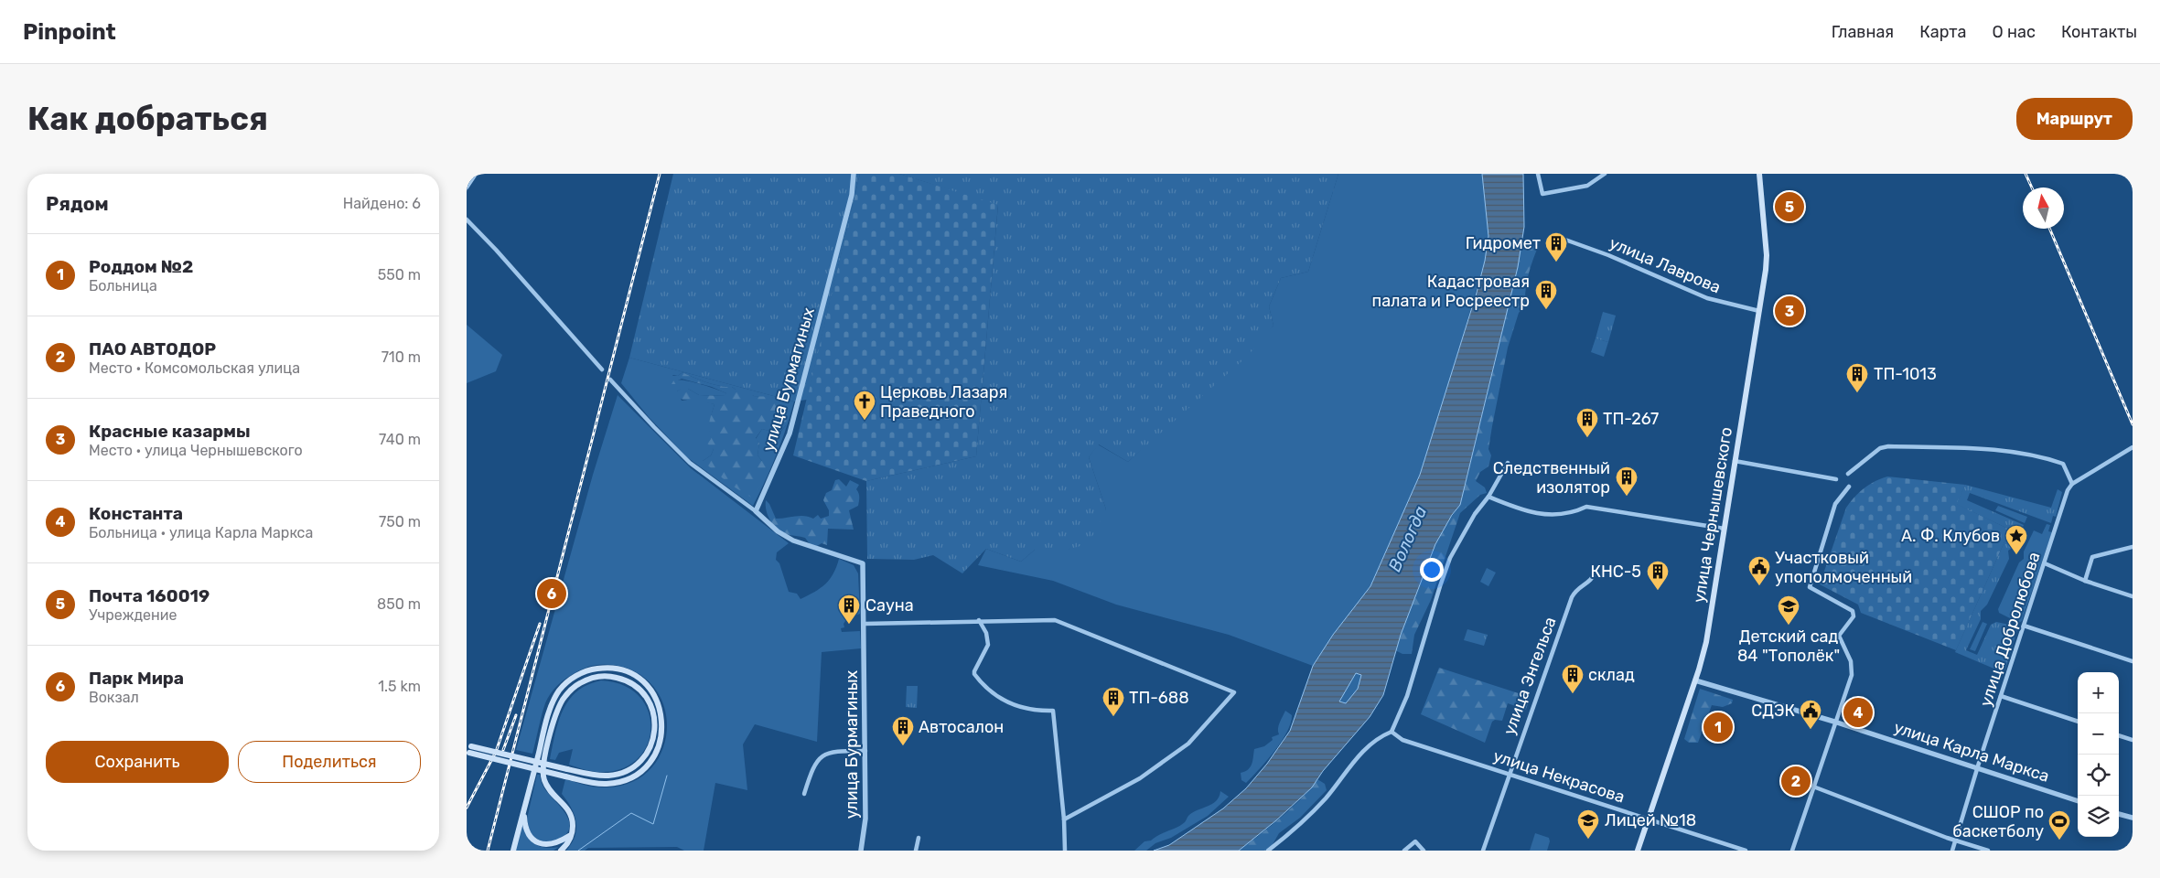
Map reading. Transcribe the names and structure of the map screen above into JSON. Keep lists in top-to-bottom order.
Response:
{
  "streets": {
    "main road": ["улица Чернышевского"],
    "street": [
      "улица Лаврова",
      "улица Бурмагиных",
      "улица Добролюбова",
      "улица Энгельса",
      "улица Карла Маркса",
      "улица Некрасова"
    ]
  },
  "crossings": [
    ["улица Лаврова", "улица Чернышевского"],
    ["улица Чернышевского", "улица Карла Маркса"],
    ["улица Чернышевского", "улица Некрасова"],
    ["улица Добролюбова", "улица Карла Маркса"],
    ["улица Энгельса", "улица Некрасова"]
  ],
  "water": ["Вологда"],
  "places": {
    "building": [
      "Гидромет",
      "Кадастровая палата и Росреестр",
      "ТП-1013",
      "ТП-267",
      "Следственный изолятор",
      "КНС-5",
      "Сауна",
      "склад",
      "ТП-688",
      "Автосалон"
    ],
    "church": ["Церковь Лазаря Праведного"],
    "place": ["А. Ф. Клубов"],
    "public building": ["Участковый упополмоченный", "СДЭК"],
    "school or university": ["Детский сад 84 \"Тополёк\"", "Лицей №18"],
    "sports": ["СШОР по баскетболу"]
  },
  "north": "top",
  "page": {
    "header": "Pinpoint",
    "nav": [
      "Главная",
      "Карта",
      "О нас",
      "Контакты"
    ],
    "buttons": [
      "Маршрут",
      ["Сохранить", "Поделиться"]
    ],
    "title": "Как добраться",
    "heading": ["Рядом", "Найдено: 6"],
    "pins": [
      "5",
      "3",
      "6",
      "4",
      "1",
      "2"
    ],
    "list": [
      {
        "mark": "1",
        "name": "Роддом №2",
        "note": "Больница",
        "value": "550 m"
      },
      {
        "mark": "2",
        "name": "ПАО АВТОДОР",
        "note": "Место · Комсомольская улица",
        "value": "710 m"
      },
      {
        "mark": "3",
        "name": "Красные казармы",
        "note": "Место · улица Чернышевского",
        "value": "740 m"
      },
      {
        "mark": "4",
        "name": "Константа",
        "note": "Больница · улица Карла Маркса",
        "value": "750 m"
      },
      {
        "mark": "5",
        "name": "Почта 160019",
        "note": "Учреждение",
        "value": "850 m"
      },
      {
        "mark": "6",
        "name": "Парк Мира",
        "note": "Вокзал",
        "value": "1.5 km"
      }
    ],
    "map_buttons": ["+", "−"]
  }
}
